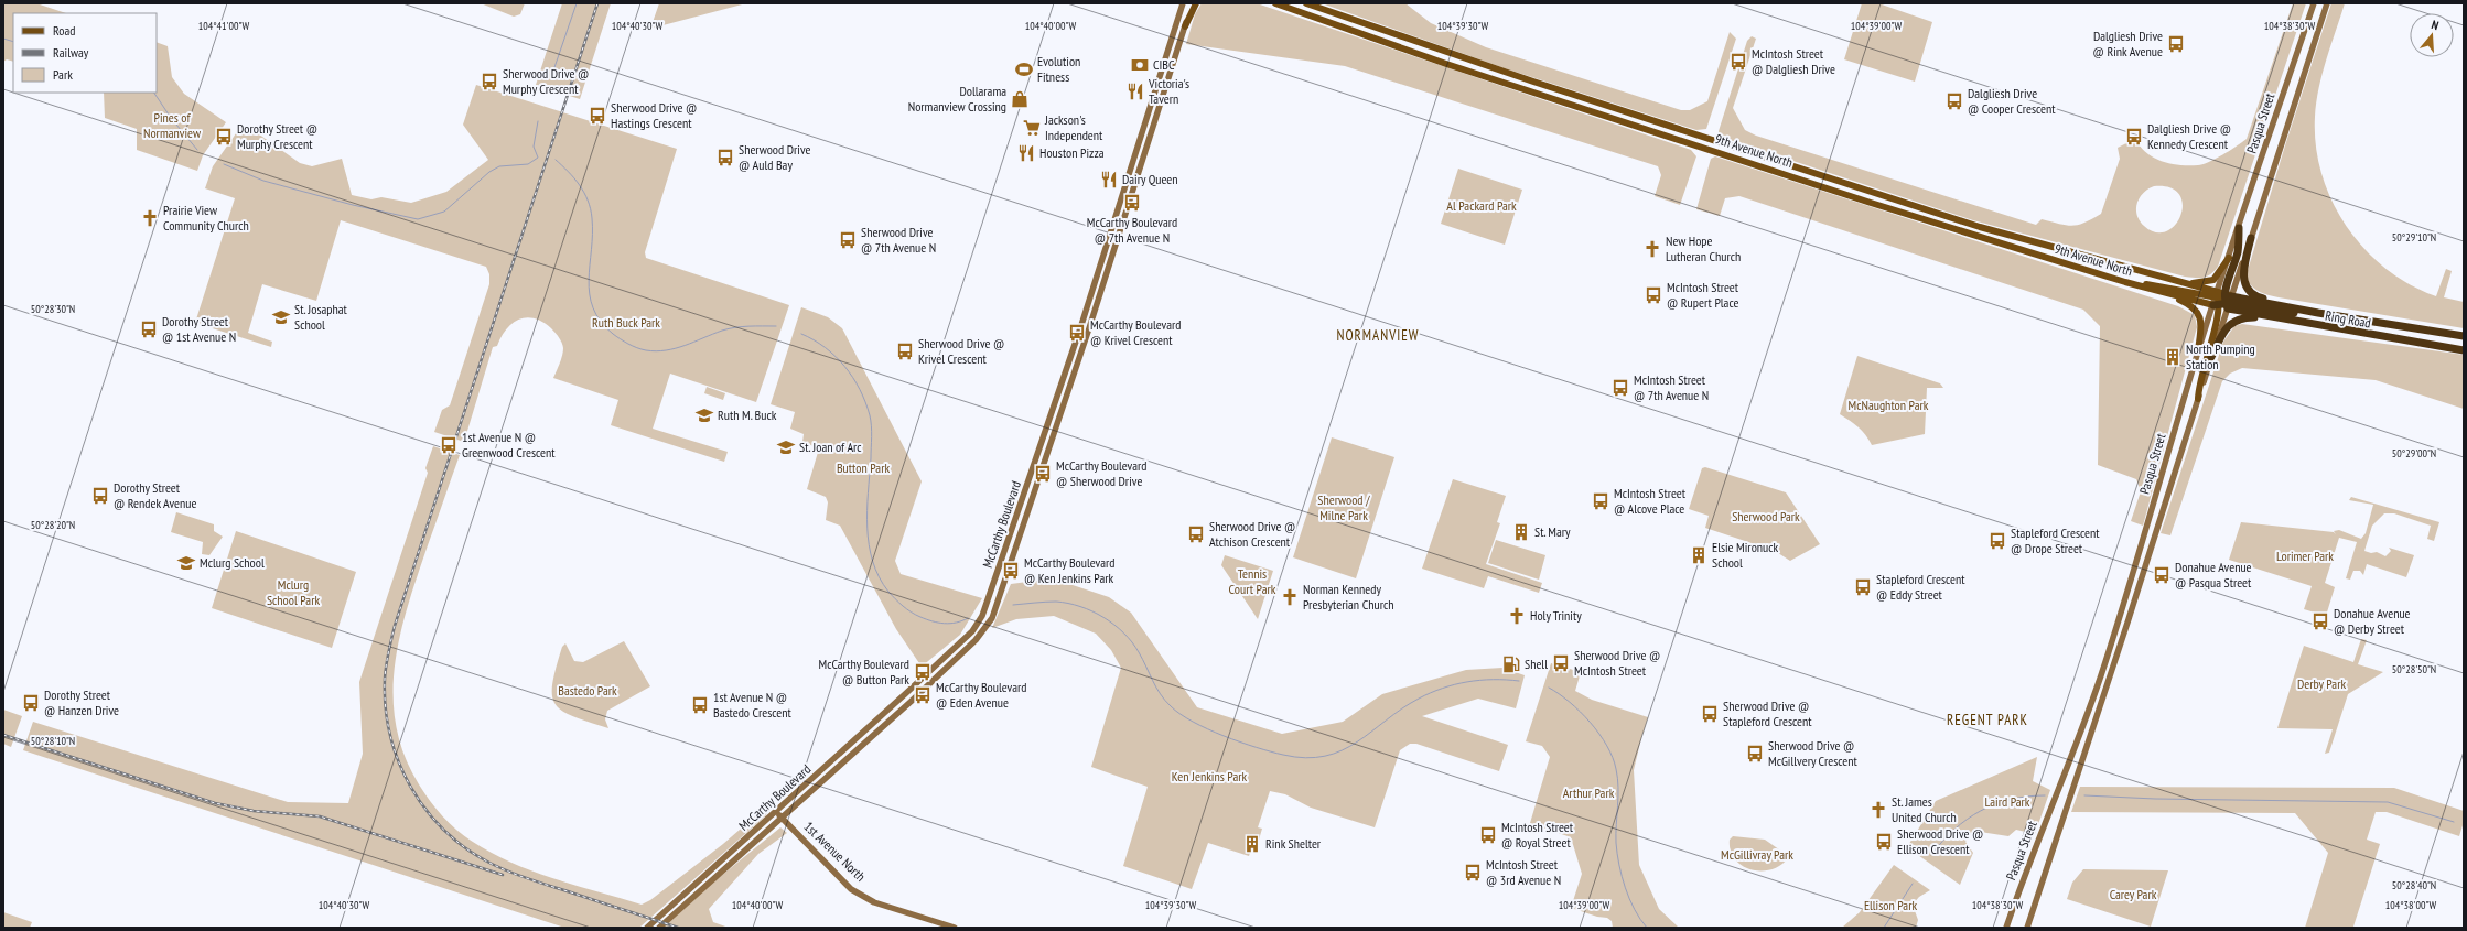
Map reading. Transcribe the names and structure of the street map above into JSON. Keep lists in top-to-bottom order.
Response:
{
  "streets": {
    "highway": ["Ring Road"],
    "main road": [
      "Pasqua Street",
      "9th Avenue North",
      "McCarthy Boulevard",
      "1st Avenue North"
    ]
  },
  "crossings": [
    ["Pasqua Street", "9th Avenue North"],
    ["Pasqua Street", "Ring Road"],
    ["9th Avenue North", "Ring Road"],
    ["McCarthy Boulevard", "1st Avenue North"]
  ],
  "districts": ["NORMANVIEW", "REGENT PARK"],
  "parks": [
    "Pines of Normanview",
    "Al Packard Park",
    "Ruth Buck Park",
    "McNaughton Park",
    "Button Park",
    "Sherwood / Milne Park",
    "Sherwood Park",
    "Lorimer Park",
    "Tennis Court Park",
    "Mclurg School Park",
    "Derby Park",
    "Bastedo Park",
    "Ken Jenkins Park",
    "Arthur Park",
    "Laird Park",
    "McGillivray Park",
    "Carey Park",
    "Ellison Park"
  ],
  "places": {
    "bus stop": [
      "Dalgliesh Drive @ Rink Avenue",
      "McIntosh Street @ Dalgliesh Drive",
      "Sherwood Drive @ Murphy Crescent",
      "Dalgliesh Drive @ Cooper Crescent",
      "Sherwood Drive @ Hastings Crescent",
      "Dorothy Street @ Murphy Crescent",
      "Dalgliesh Drive @ Kennedy Crescent",
      "Sherwood Drive @ Auld Bay",
      "McCarthy Boulevard @ 7th Avenue N",
      "Sherwood Drive @ 7th Avenue N",
      "McIntosh Street @ Rupert Place",
      "Dorothy Street @ 1st Avenue N",
      "McCarthy Boulevard @ Krivel Crescent",
      "Sherwood Drive @ Krivel Crescent",
      "McIntosh Street @ 7th Avenue N",
      "1st Avenue N @ Greenwood Crescent",
      "McCarthy Boulevard @ Sherwood Drive",
      "Dorothy Street @ Rendek Avenue",
      "McIntosh Street @ Alcove Place",
      "Sherwood Drive @ Atchison Crescent",
      "Stapleford Crescent @ Drope Street",
      "McCarthy Boulevard @ Ken Jenkins Park",
      "Donahue Avenue @ Pasqua Street",
      "Stapleford Crescent @ Eddy Street",
      "Donahue Avenue @ Derby Street",
      "Sherwood Drive @ McIntosh Street",
      "McCarthy Boulevard @ Button Park",
      "McCarthy Boulevard @ Eden Avenue",
      "Dorothy Street @ Hanzen Drive",
      "1st Avenue N @ Bastedo Crescent",
      "Sherwood Drive @ Stapleford Crescent",
      "Sherwood Drive @ McGillvery Crescent",
      "McIntosh Street @ Royal Street",
      "Sherwood Drive @ Ellison Crescent",
      "McIntosh Street @ 3rd Avenue N"
    ],
    "bank": ["CIBC"],
    "sports": ["Evolution Fitness"],
    "restaurant": ["Victoria's Tavern", "Houston Pizza", "Dairy Queen"],
    "shop": ["Dollarama Normanview Crossing"],
    "supermarket": ["Jackson's Independent"],
    "church": [
      "Prairie View Community Church",
      "New Hope Lutheran Church",
      "Norman Kennedy Presbyterian Church",
      "Holy Trinity",
      "St. James United Church"
    ],
    "school or university": [
      "St. Josaphat School",
      "Ruth M. Buck",
      "St. Joan of Arc",
      "Mclurg School"
    ],
    "building": [
      "North Pumping Station",
      "St. Mary",
      "Elsie Mironuck School",
      "Rink Shelter"
    ],
    "fuel station": ["Shell"]
  },
  "legend": ["Road", "Railway", "Park"],
  "north": "top",
  "coordinates": [
    "104°41'00\"W",
    "104°40'30\"W",
    "104°40'00\"W",
    "104°39'30\"W",
    "104°39'00\"W",
    "104°38'30\"W",
    "50°29'10\"N",
    "50°28'30\"N",
    "50°29'00\"N",
    "50°28'20\"N",
    "50°28'50\"N",
    "50°28'10\"N",
    "50°28'40\"N",
    "104°38'00\"W"
  ]
}
